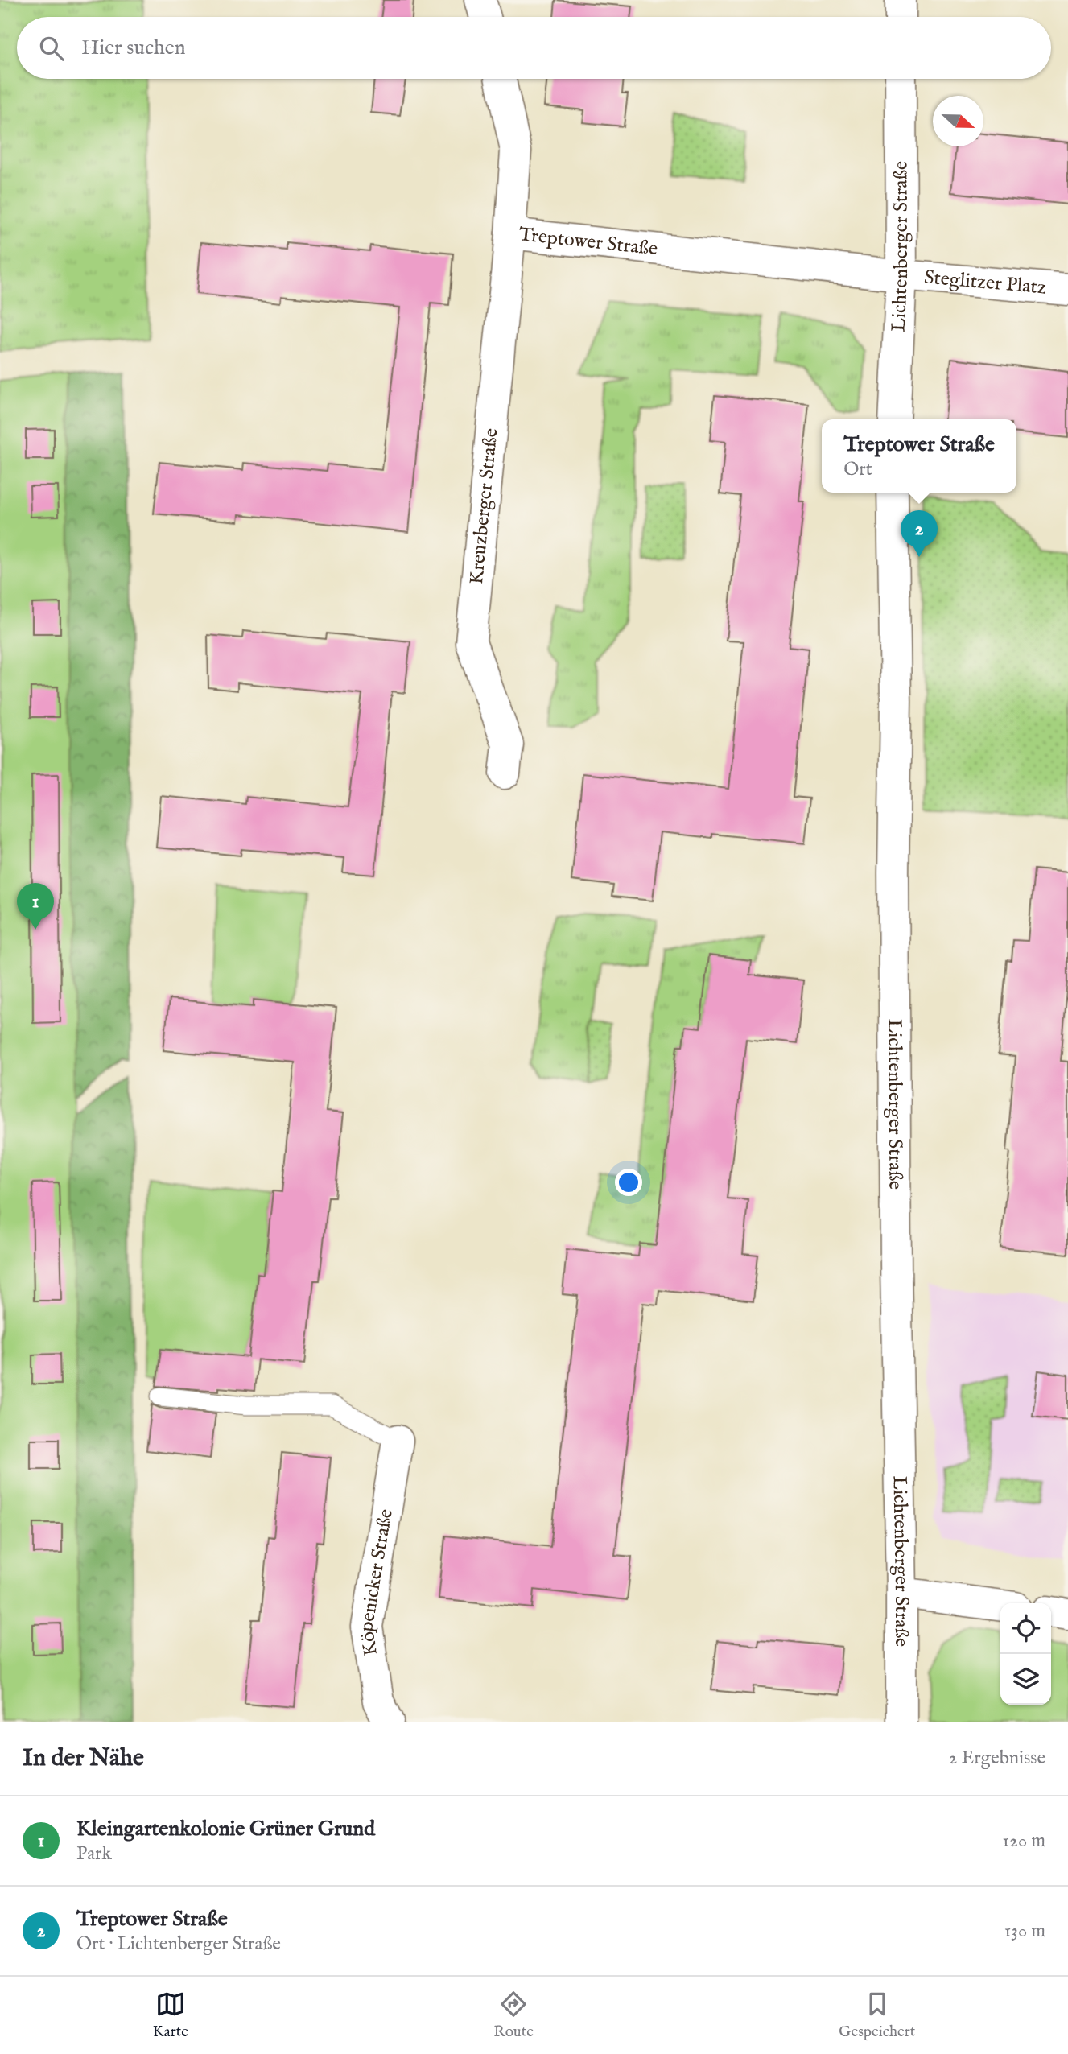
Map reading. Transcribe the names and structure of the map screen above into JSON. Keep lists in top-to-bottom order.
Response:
{
  "streets": {
    "street": [
      "Treptower Straße",
      "Lichtenberger Straße",
      "Steglitzer Platz",
      "Kreuzberger Straße",
      "Köpenicker Straße"
    ]
  },
  "crossings": [
    ["Treptower Straße", "Lichtenberger Straße"],
    ["Treptower Straße", "Steglitzer Platz"],
    ["Treptower Straße", "Kreuzberger Straße"],
    ["Lichtenberger Straße", "Steglitzer Platz"]
  ],
  "north": "right",
  "page": {
    "search": "Hier suchen",
    "popup": ["Treptower Straße", "Ort"],
    "pins": ["2", "1"],
    "heading": ["In der Nähe", "2 Ergebnisse"],
    "list": [
      {
        "mark": "1",
        "name": "Kleingartenkolonie Grüner Grund",
        "note": "Park",
        "value": "120 m"
      },
      {
        "mark": "2",
        "name": "Treptower Straße",
        "note": "Ort · Lichtenberger Straße",
        "value": "130 m"
      }
    ],
    "nav": ["Karte", "Route", "Gespeichert"]
  }
}
